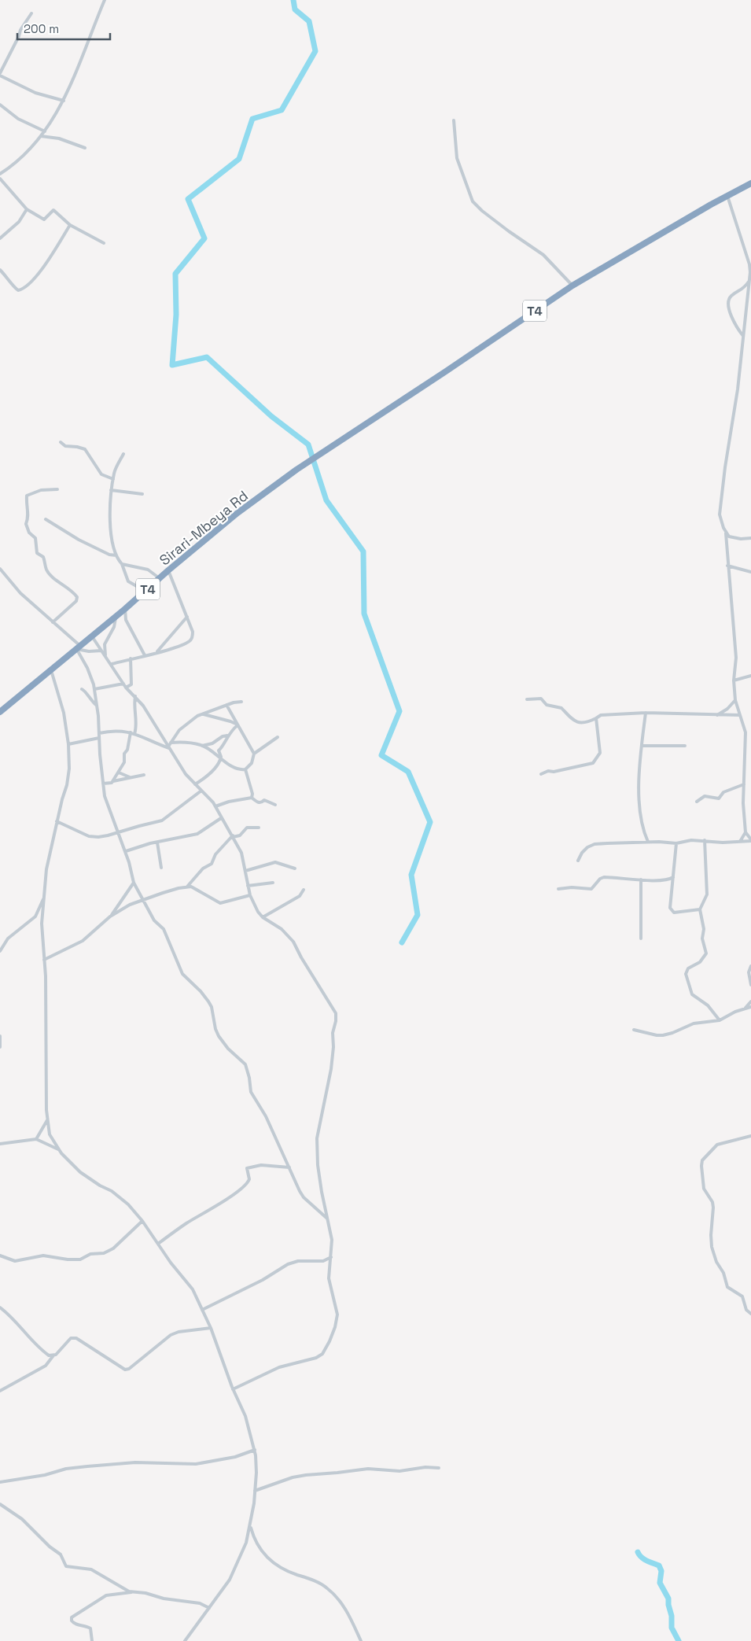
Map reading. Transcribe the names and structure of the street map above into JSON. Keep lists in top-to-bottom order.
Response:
{
  "streets": {
    "highway": ["T4", "Sirari-Mbeya Rd"]
  },
  "crossings": [
    ["T4", "Sirari-Mbeya Rd"]
  ],
  "scale_bar": "200 m"
}
